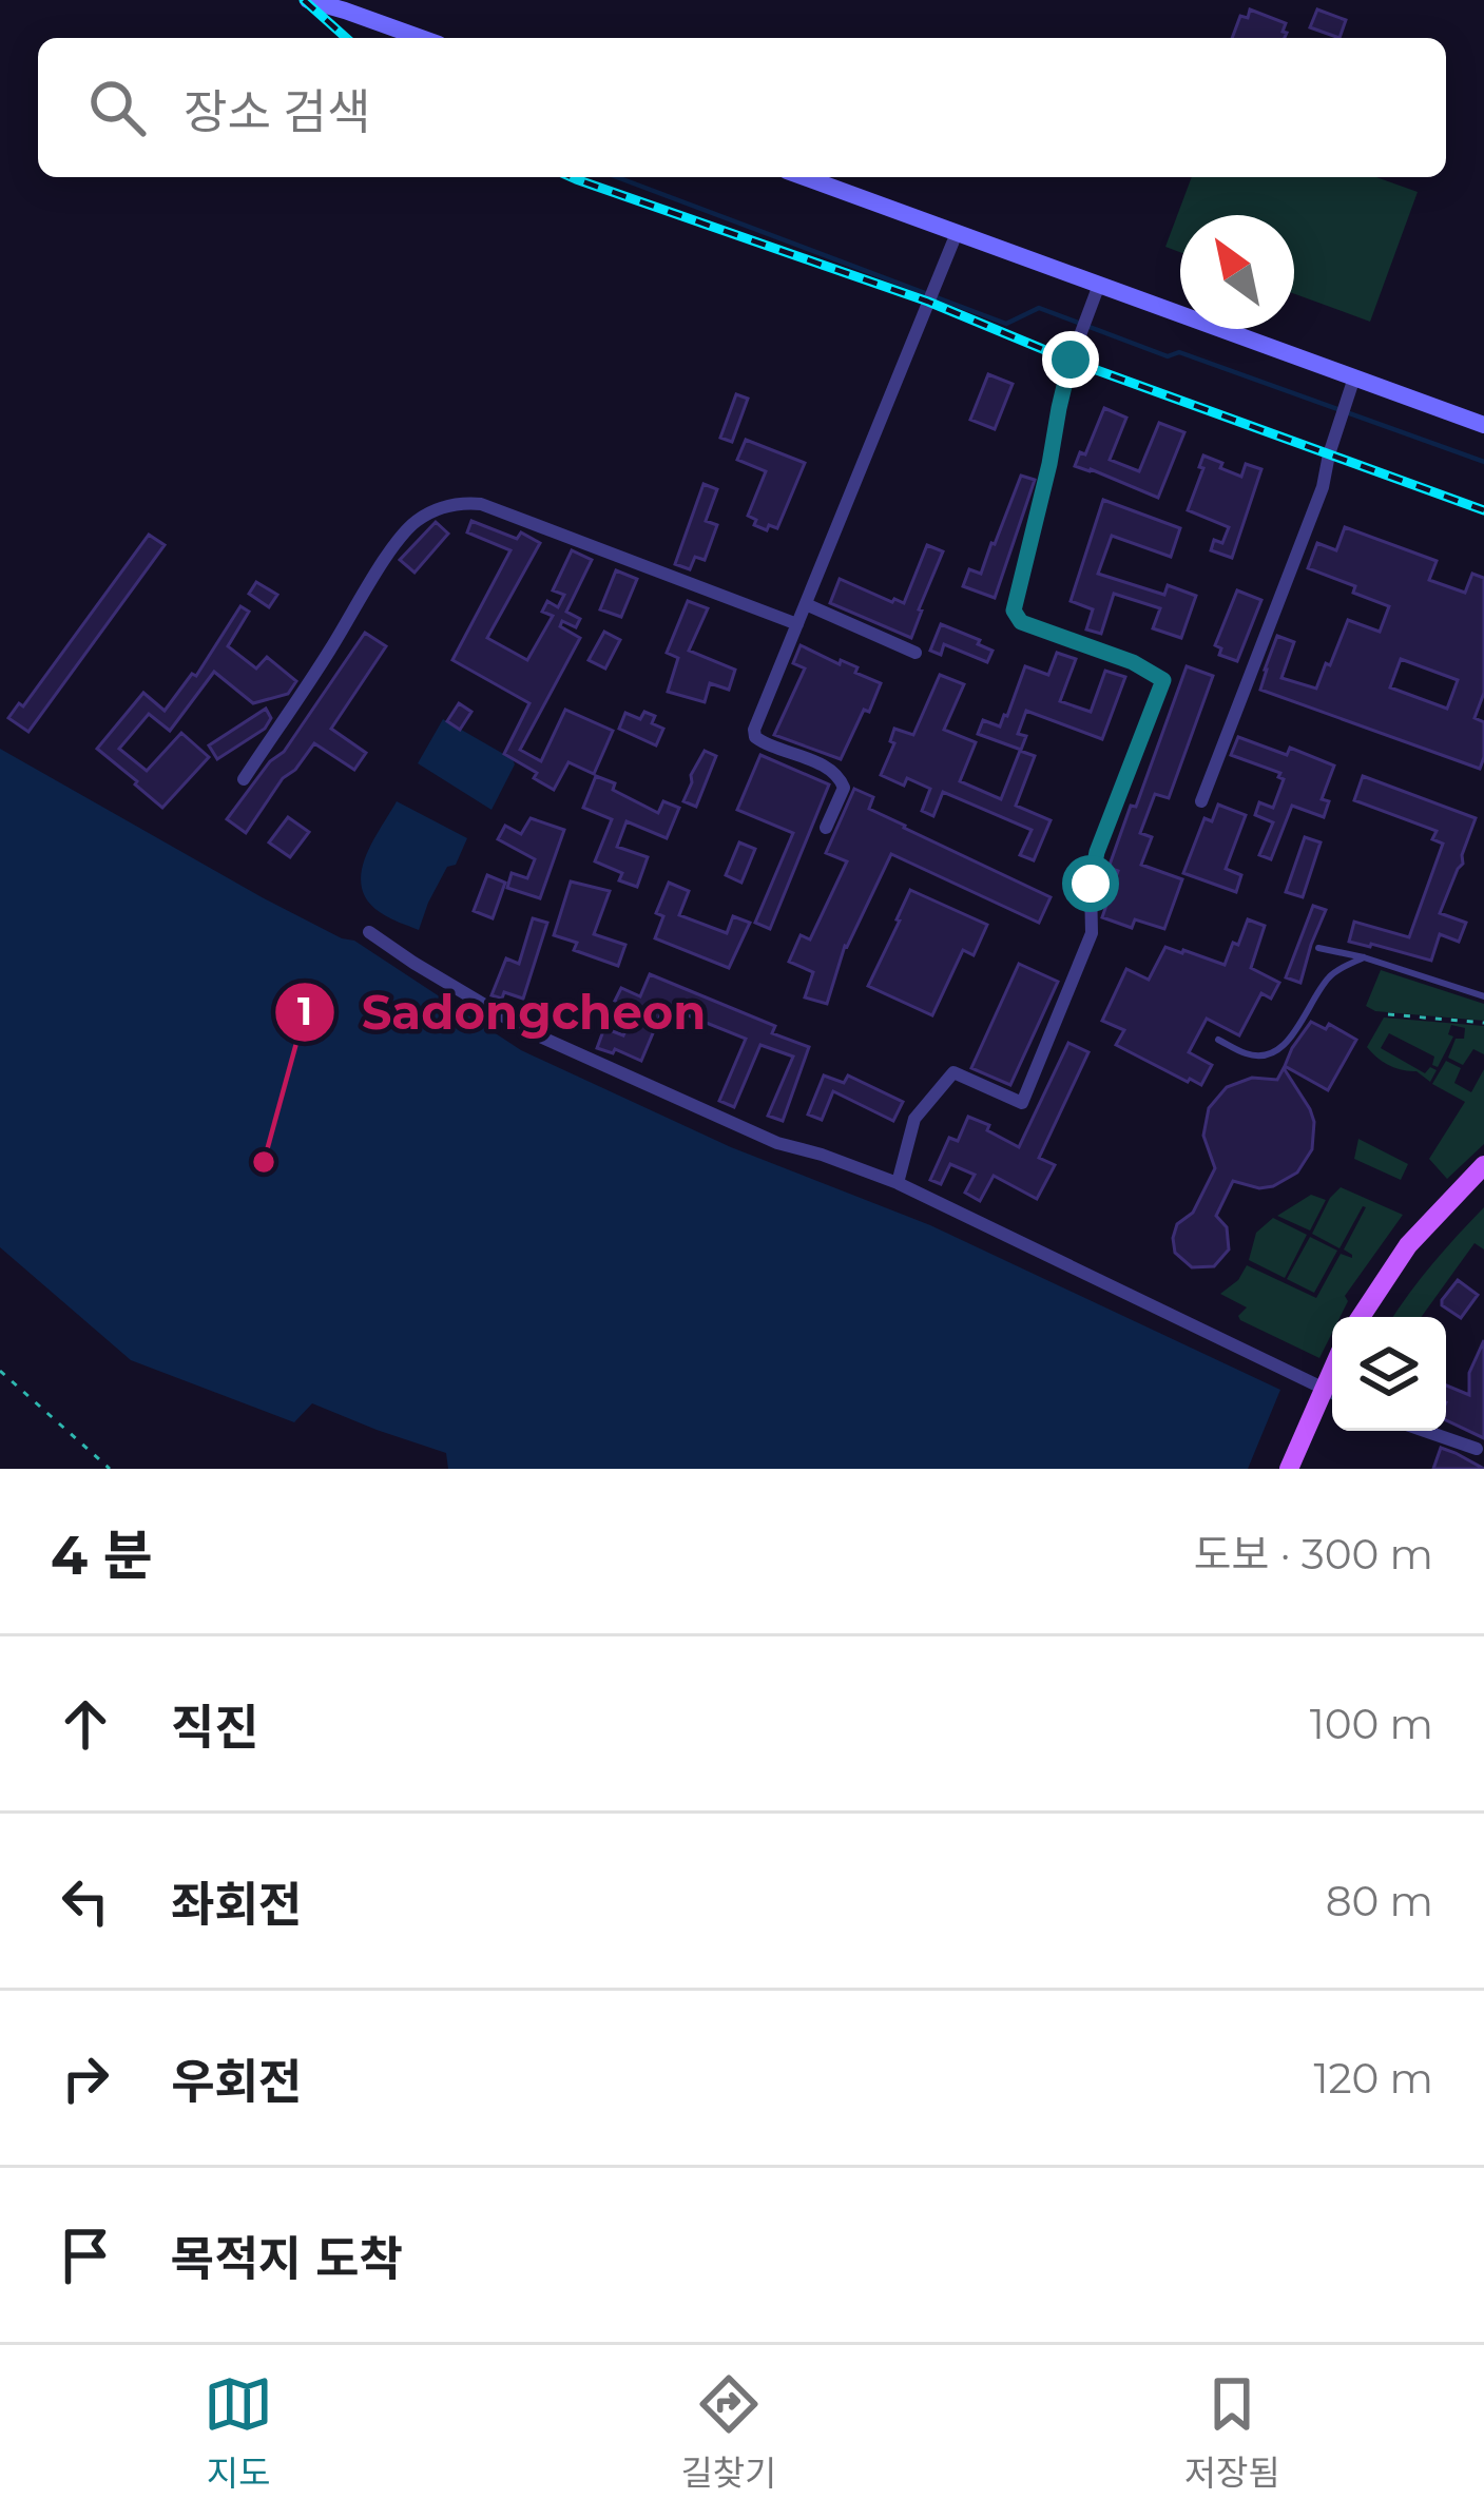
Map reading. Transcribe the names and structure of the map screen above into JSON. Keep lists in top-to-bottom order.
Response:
{
  "places": ["Sadongcheon"],
  "north": "top left",
  "page": {
    "search": "장소 검색",
    "heading": ["4 분", "도보 · 300 m"],
    "list": [
      ["직진", "100 m"],
      ["좌회전", "80 m"],
      ["우회전", "120 m"],
      "목적지 도착"
    ],
    "nav": ["지도", "길찾기", "저장됨"]
  }
}
